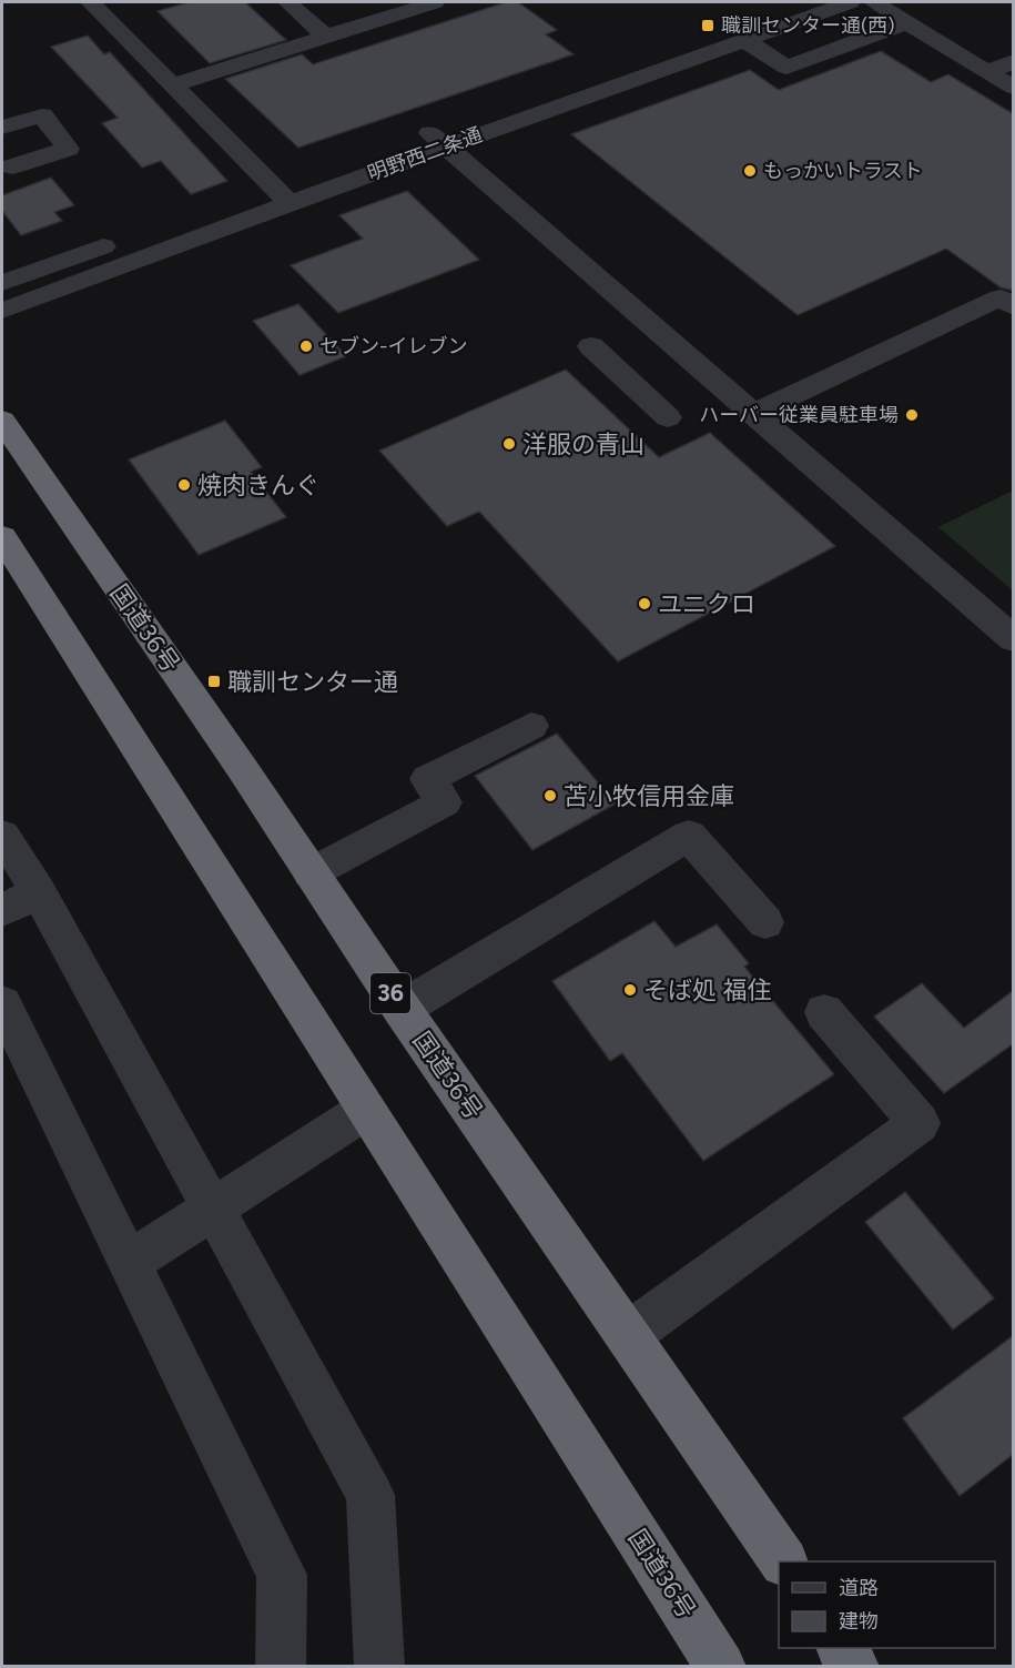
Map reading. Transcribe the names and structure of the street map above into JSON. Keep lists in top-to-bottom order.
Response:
{
  "streets": {
    "highway": ["国道36号", "36"],
    "street": ["明野西二条通"]
  },
  "places": {
    "transit": ["職訓センター通(西)", "職訓センター通"],
    "other": [
      "もっかいトラスト",
      "セブン-イレブン",
      "ハーバー従業員駐車場",
      "洋服の青山",
      "焼肉きんぐ",
      "ユニクロ",
      "苫小牧信用金庫",
      "そば処 福住"
    ]
  },
  "legend": ["道路", "建物"]
}
